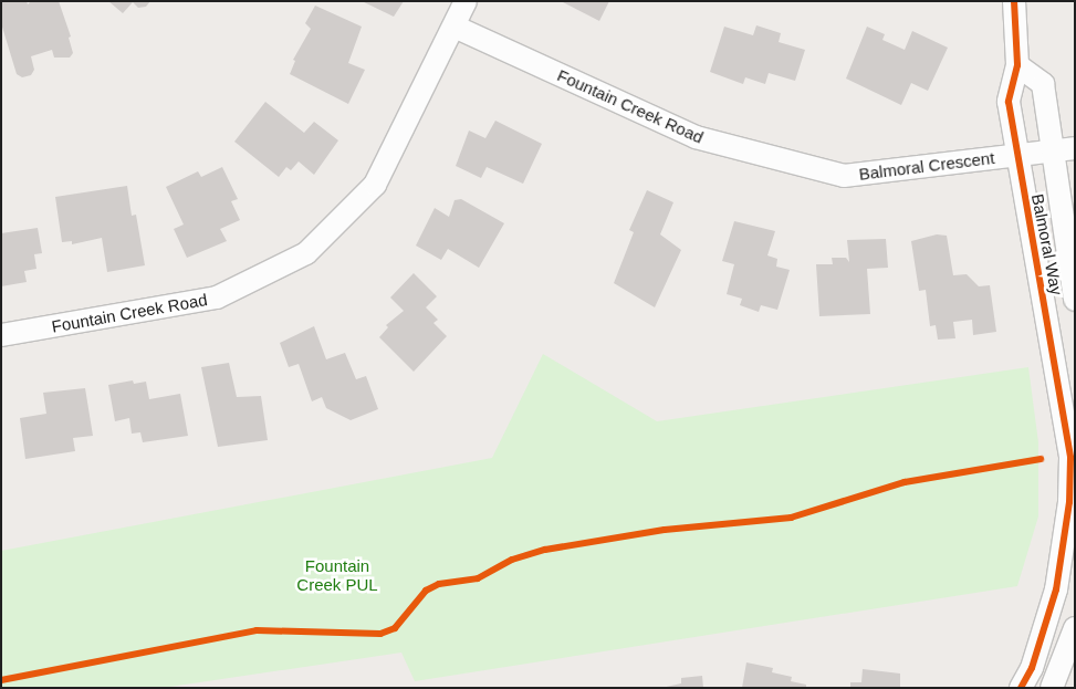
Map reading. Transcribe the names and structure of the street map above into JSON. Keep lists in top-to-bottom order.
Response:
{
  "streets": {
    "street": ["Fountain Creek Road", "Balmoral Crescent", "Balmoral Way"]
  },
  "crossings": [
    ["Fountain Creek Road", "Balmoral Crescent"],
    ["Balmoral Crescent", "Balmoral Way"]
  ],
  "parks": ["Fountain Creek PUL"]
}
